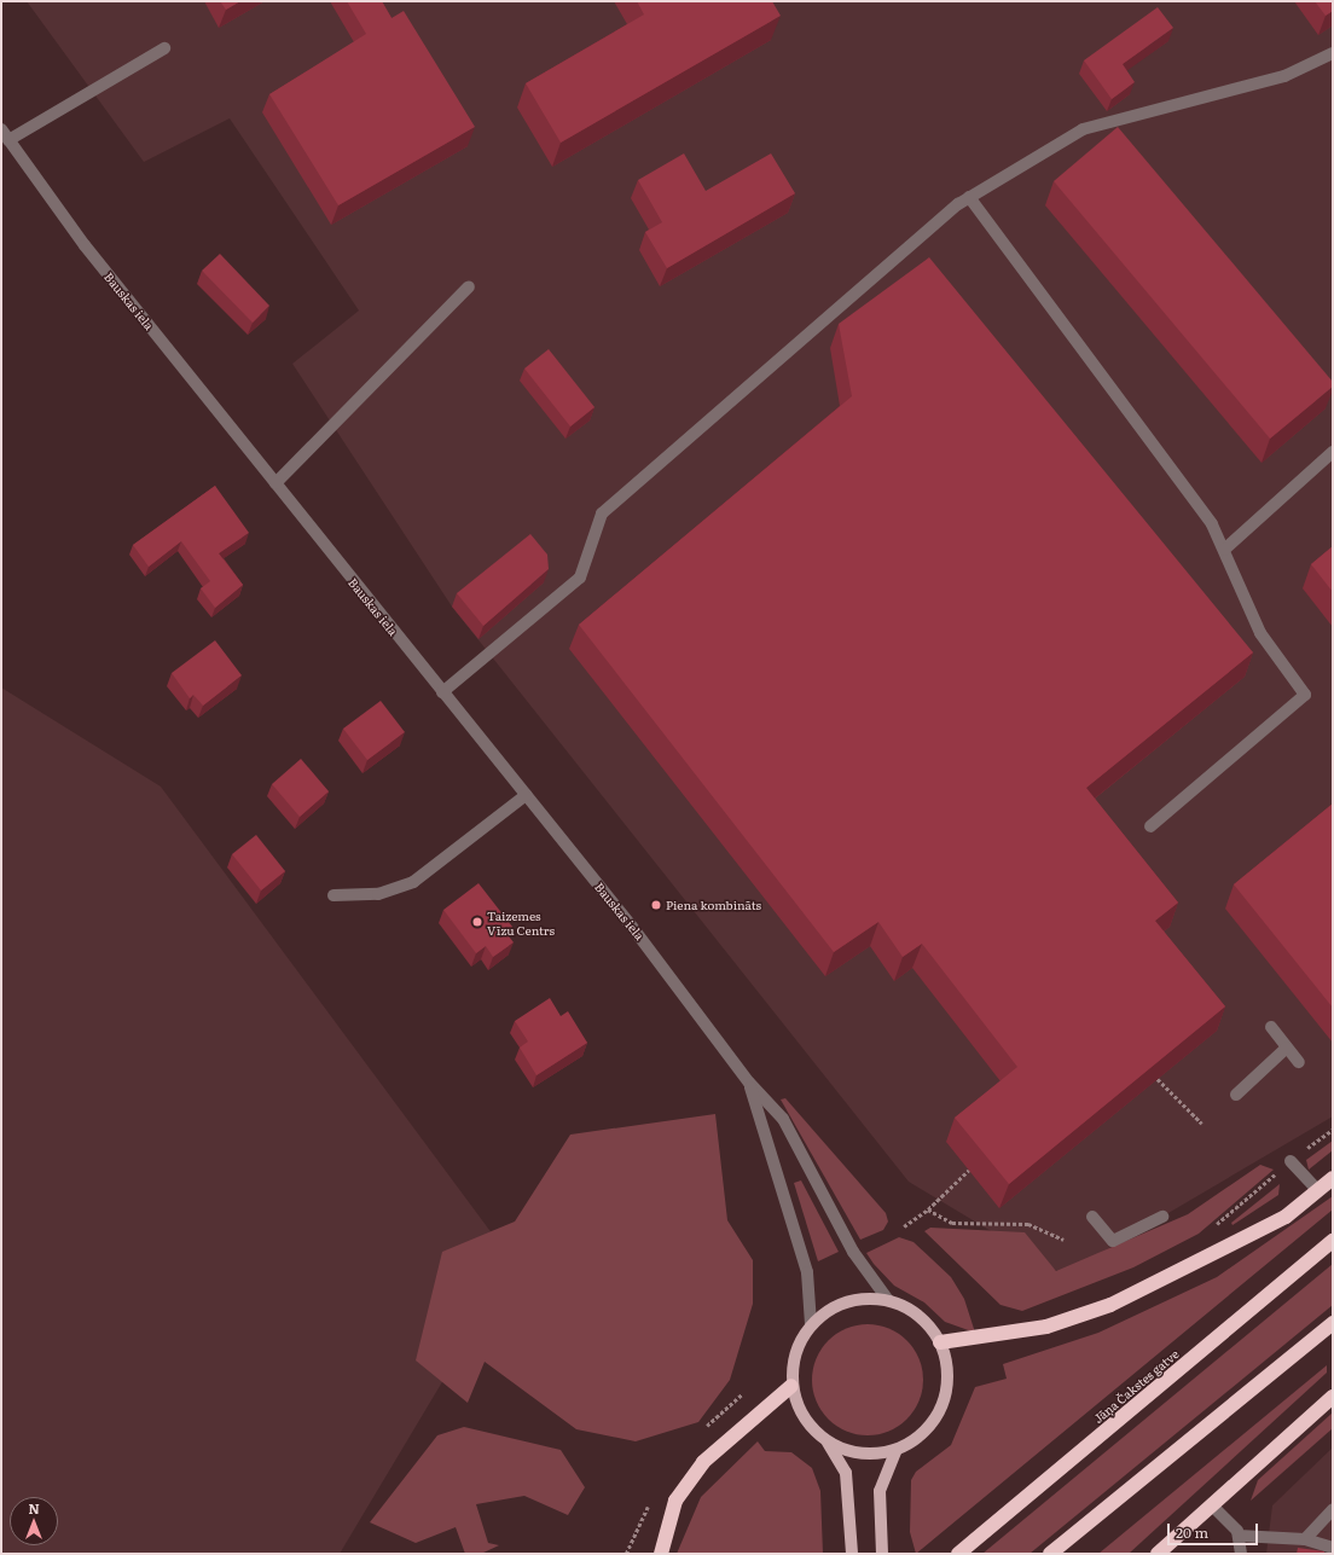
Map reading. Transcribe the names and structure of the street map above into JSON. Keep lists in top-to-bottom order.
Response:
{
  "streets": {
    "highway": ["Jāņa Čakstes gatve"],
    "street": ["Bauskas iela"]
  },
  "places": ["Piena kombināts", "Taizemes Vīzu Centrs"],
  "scale_bar": "20 m",
  "north": "top"
}
